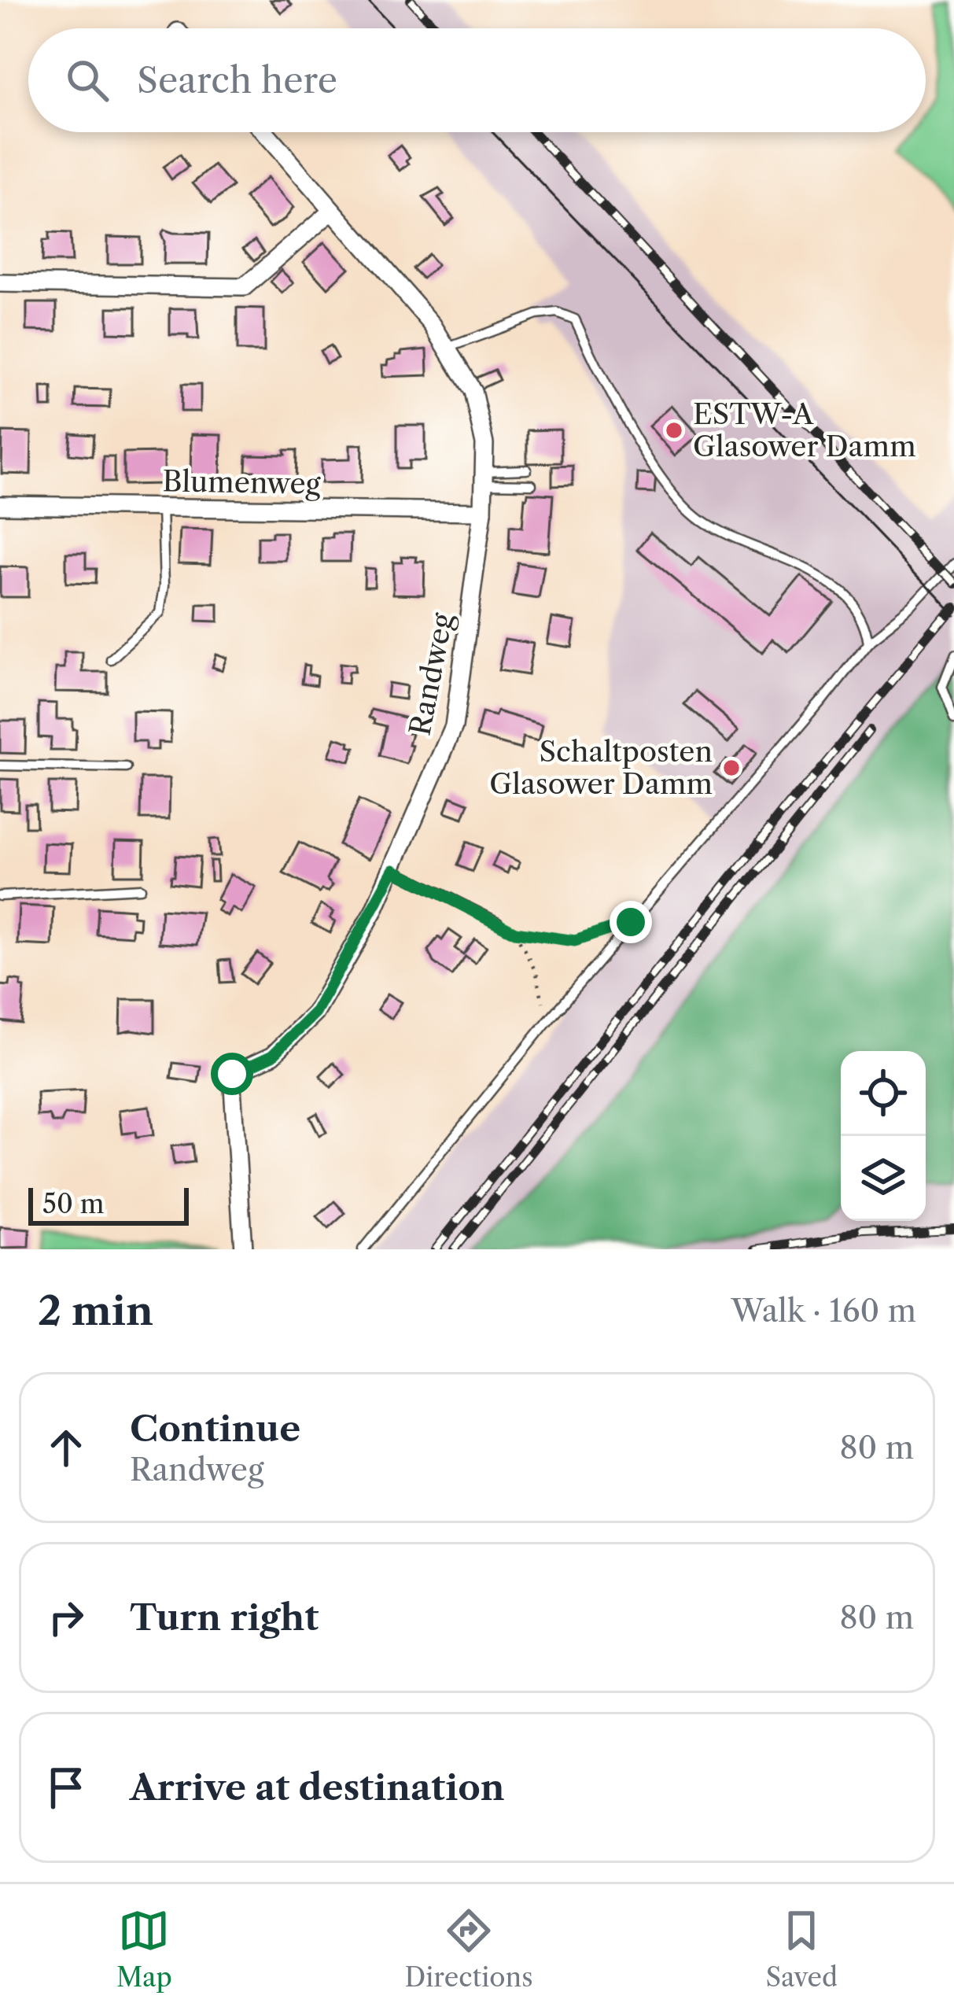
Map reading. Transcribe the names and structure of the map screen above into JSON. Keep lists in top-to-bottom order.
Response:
{
  "streets": {
    "street": ["Blumenweg", "Randweg"]
  },
  "crossings": [
    ["Blumenweg", "Randweg"]
  ],
  "places": ["ESTW-A Glasower Damm", "Schaltposten Glasower Damm"],
  "scale_bar": "50 m",
  "page": {
    "search": "Search here",
    "scale": "50 m",
    "heading": ["2 min", "Walk · 160 m"],
    "list": [
      ["Continue", "Randweg", "80 m"],
      ["Turn right", "80 m"],
      "Arrive at destination"
    ],
    "nav": ["Map", "Directions", "Saved"]
  }
}
